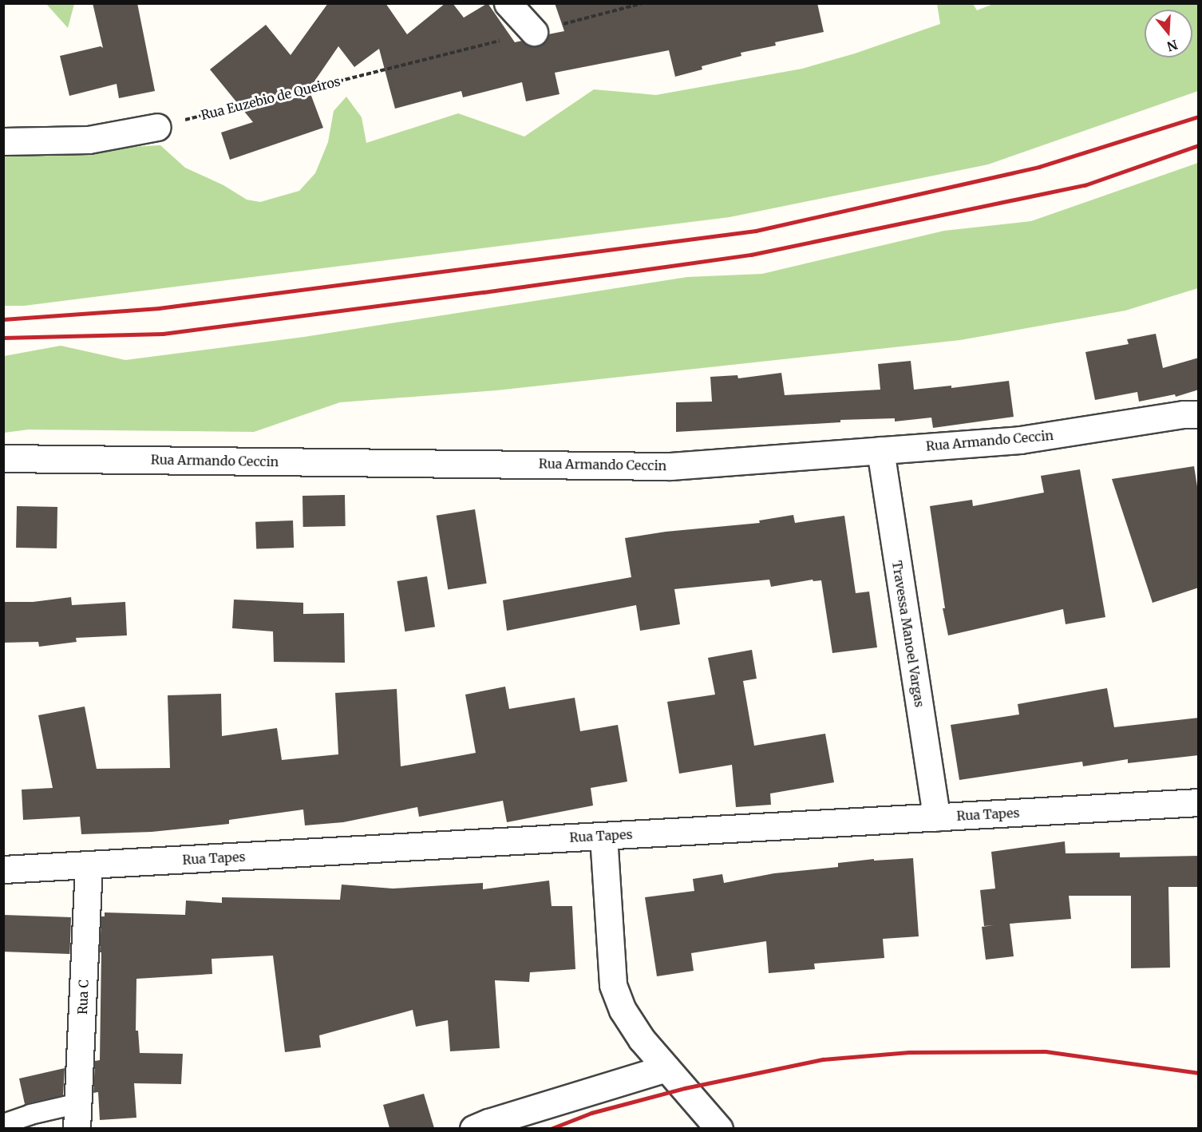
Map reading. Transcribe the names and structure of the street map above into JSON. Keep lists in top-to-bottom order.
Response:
{
  "streets": {
    "street": [
      "Rua Armando Ceccin",
      "Travessa Manoel Vargas",
      "Rua Tapes",
      "Rua C"
    ],
    "path": ["Rua Euzebio de Queiros"]
  },
  "crossings": [
    ["Rua Armando Ceccin", "Travessa Manoel Vargas"],
    ["Travessa Manoel Vargas", "Rua Tapes"],
    ["Rua Tapes", "Rua C"]
  ],
  "north": "bottom"
}
